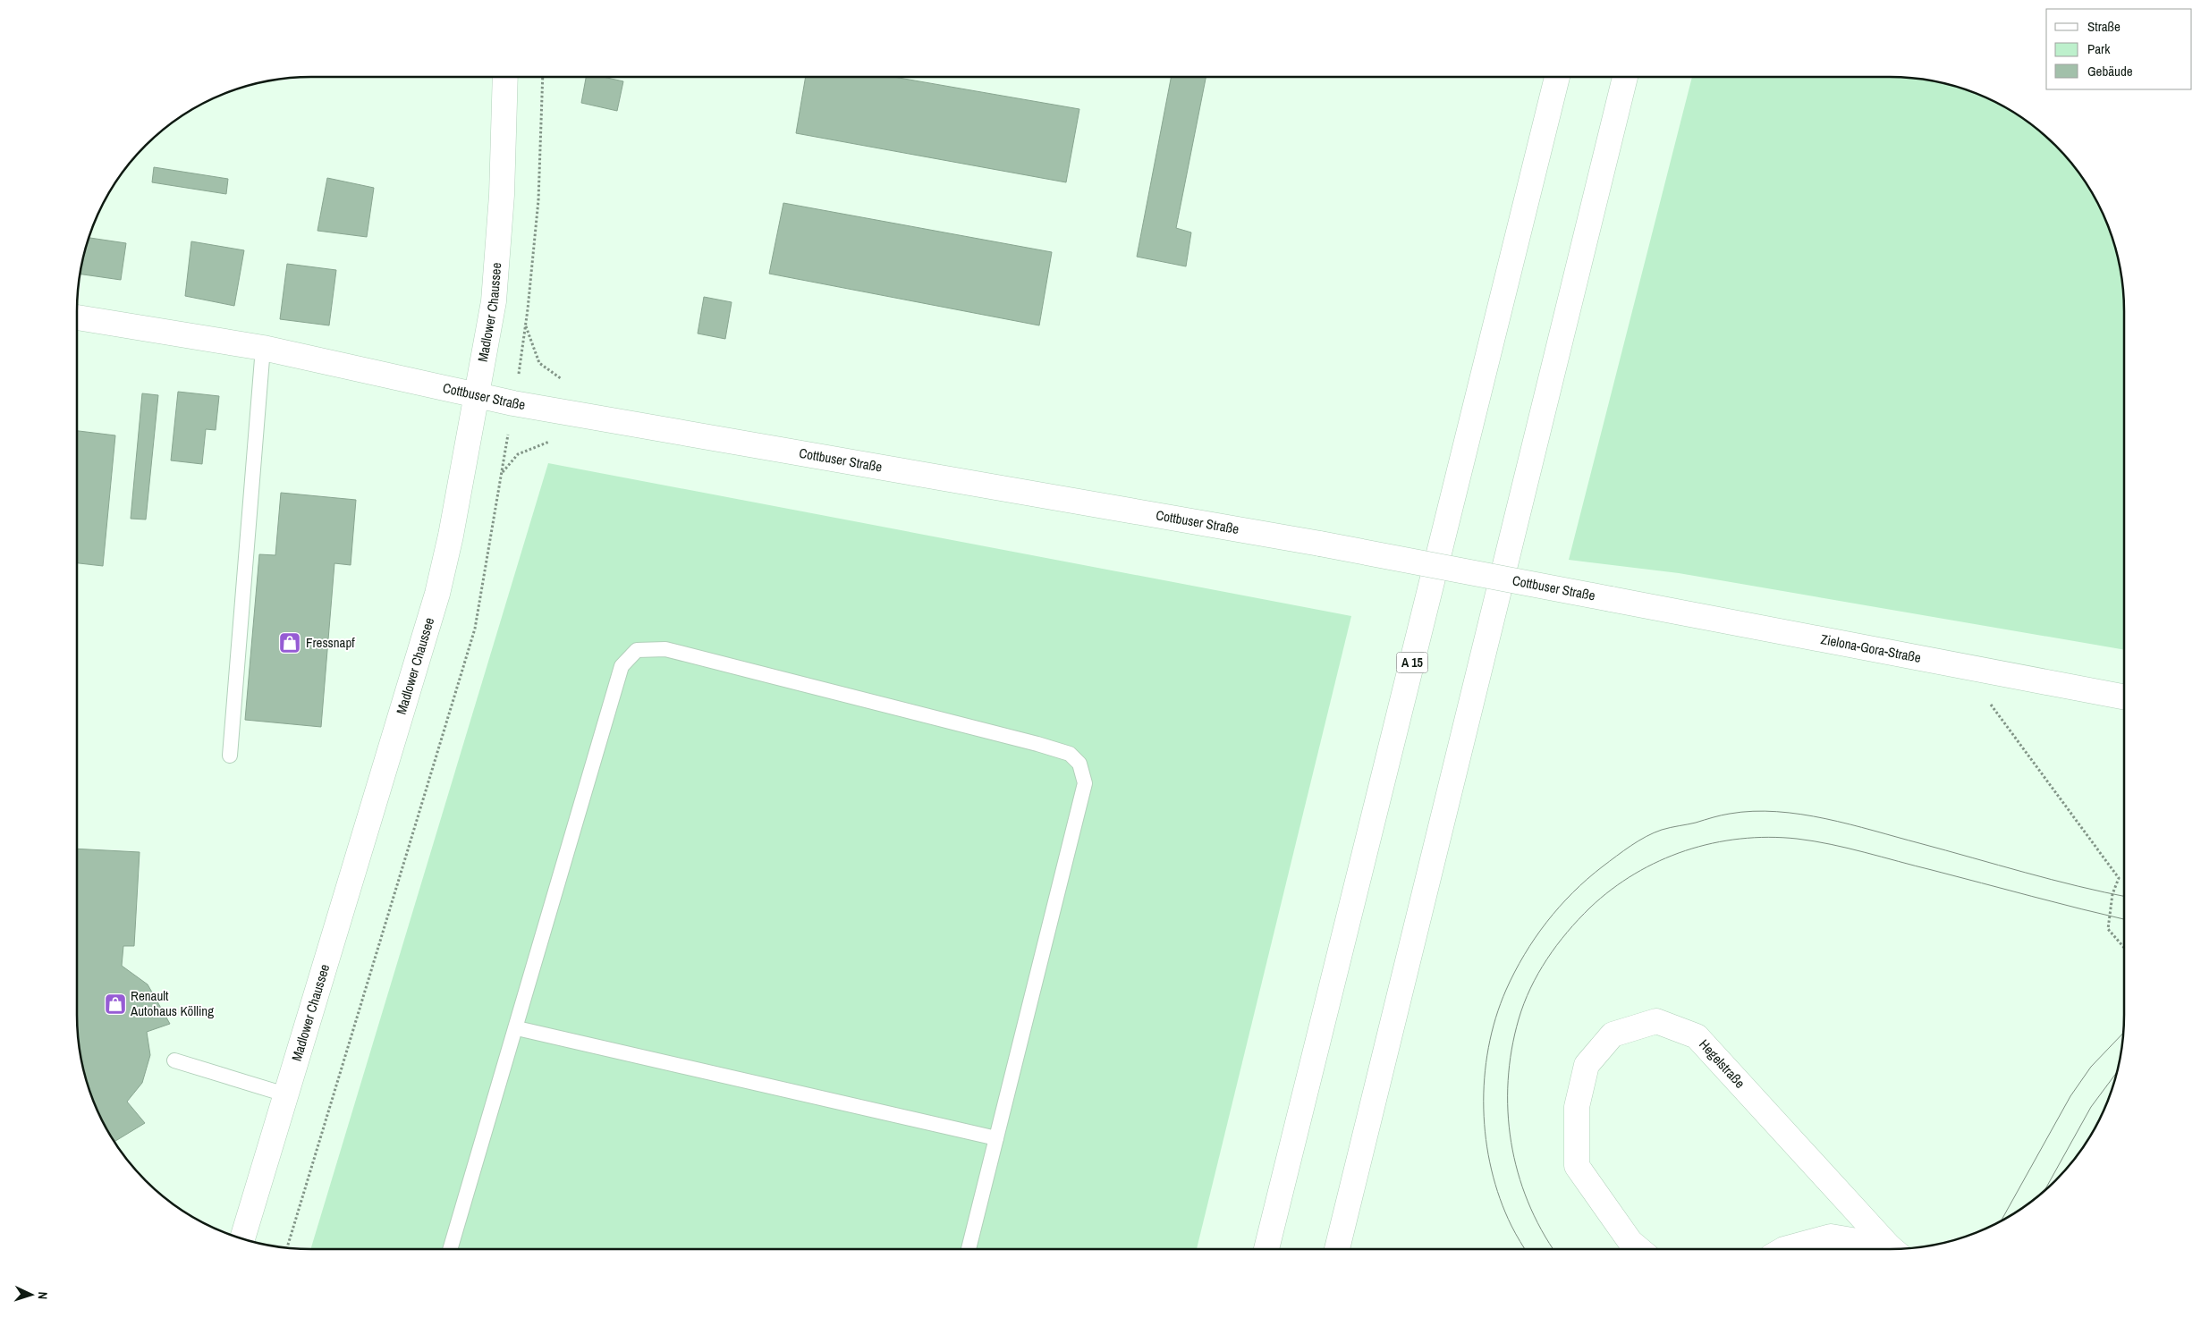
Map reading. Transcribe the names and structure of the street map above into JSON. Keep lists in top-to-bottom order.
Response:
{
  "streets": {
    "main road": [
      "Madlower Chaussee",
      "Cottbuser Straße",
      "Zielona-Gora-Straße",
      "A 15",
      "Hegelstraße"
    ]
  },
  "crossings": [
    ["Madlower Chaussee", "Cottbuser Straße"],
    ["Cottbuser Straße", "Zielona-Gora-Straße"]
  ],
  "places": {
    "shop": ["Fressnapf", "Renault Autohaus Kölling"]
  },
  "legend": ["Straße", "Park", "Gebäude"],
  "north": "right"
}
